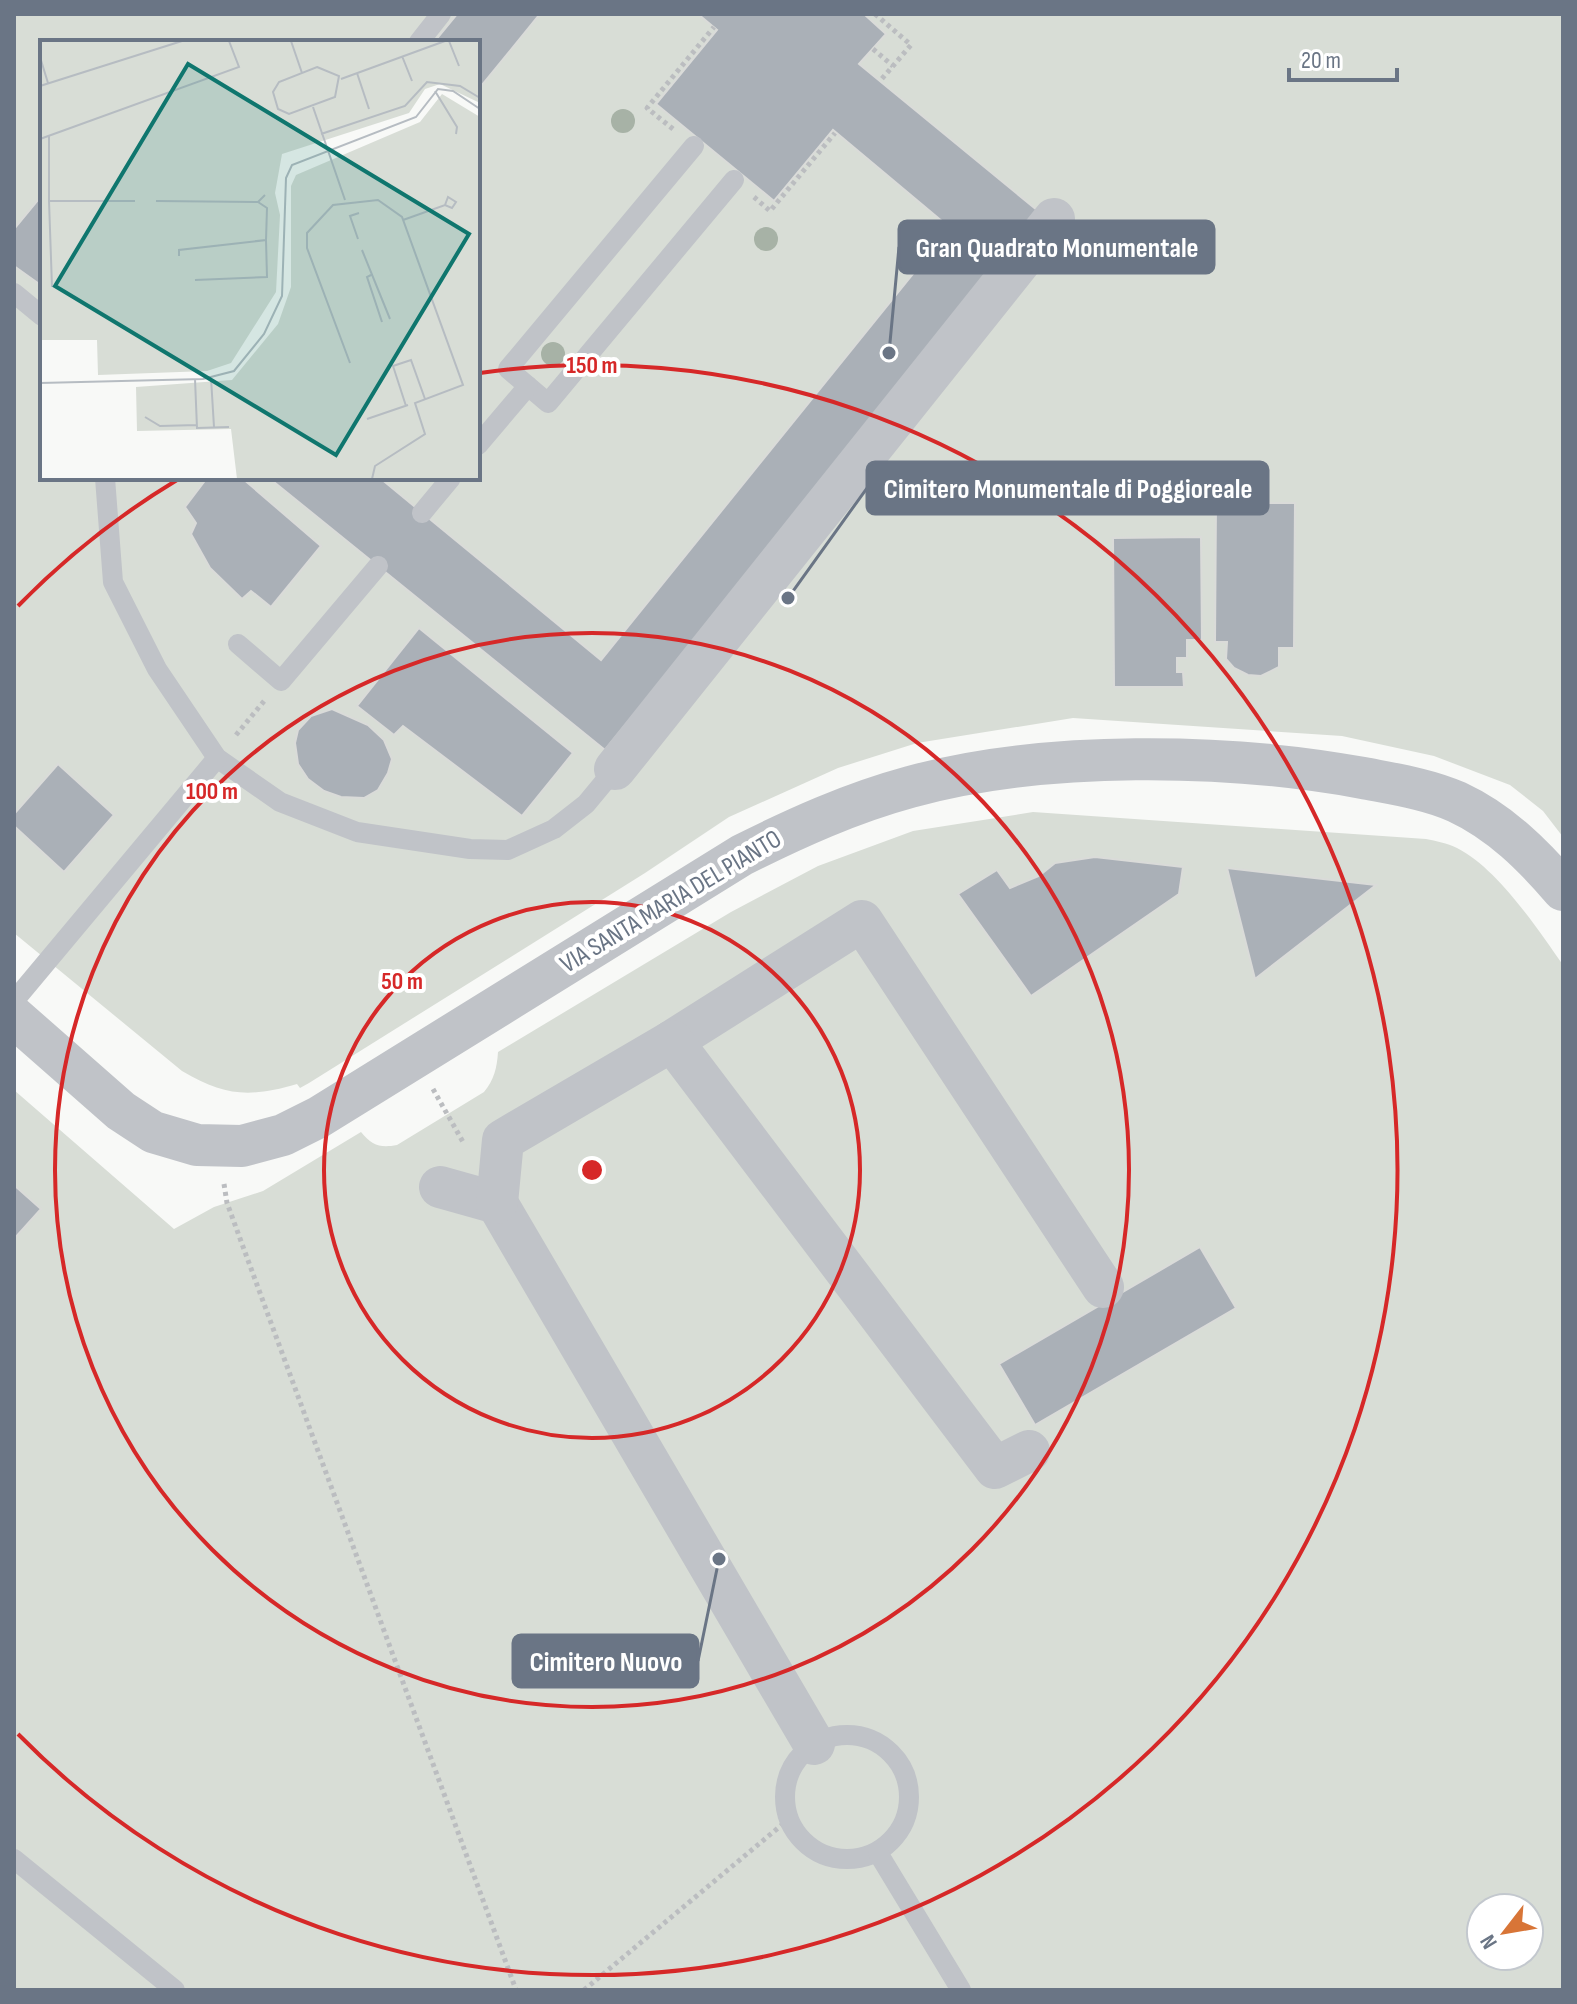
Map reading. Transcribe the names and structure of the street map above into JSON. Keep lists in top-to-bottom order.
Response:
{
  "streets": {
    "street": ["VIA SANTA MARIA DEL PIANTO"]
  },
  "places": ["Gran Quadrato Monumentale", "Cimitero Monumentale di Poggioreale", "Cimitero Nuovo"],
  "scale_bar": "20 m",
  "north": "bottom left",
  "rings": ["150 m", "100 m", "50 m"]
}
